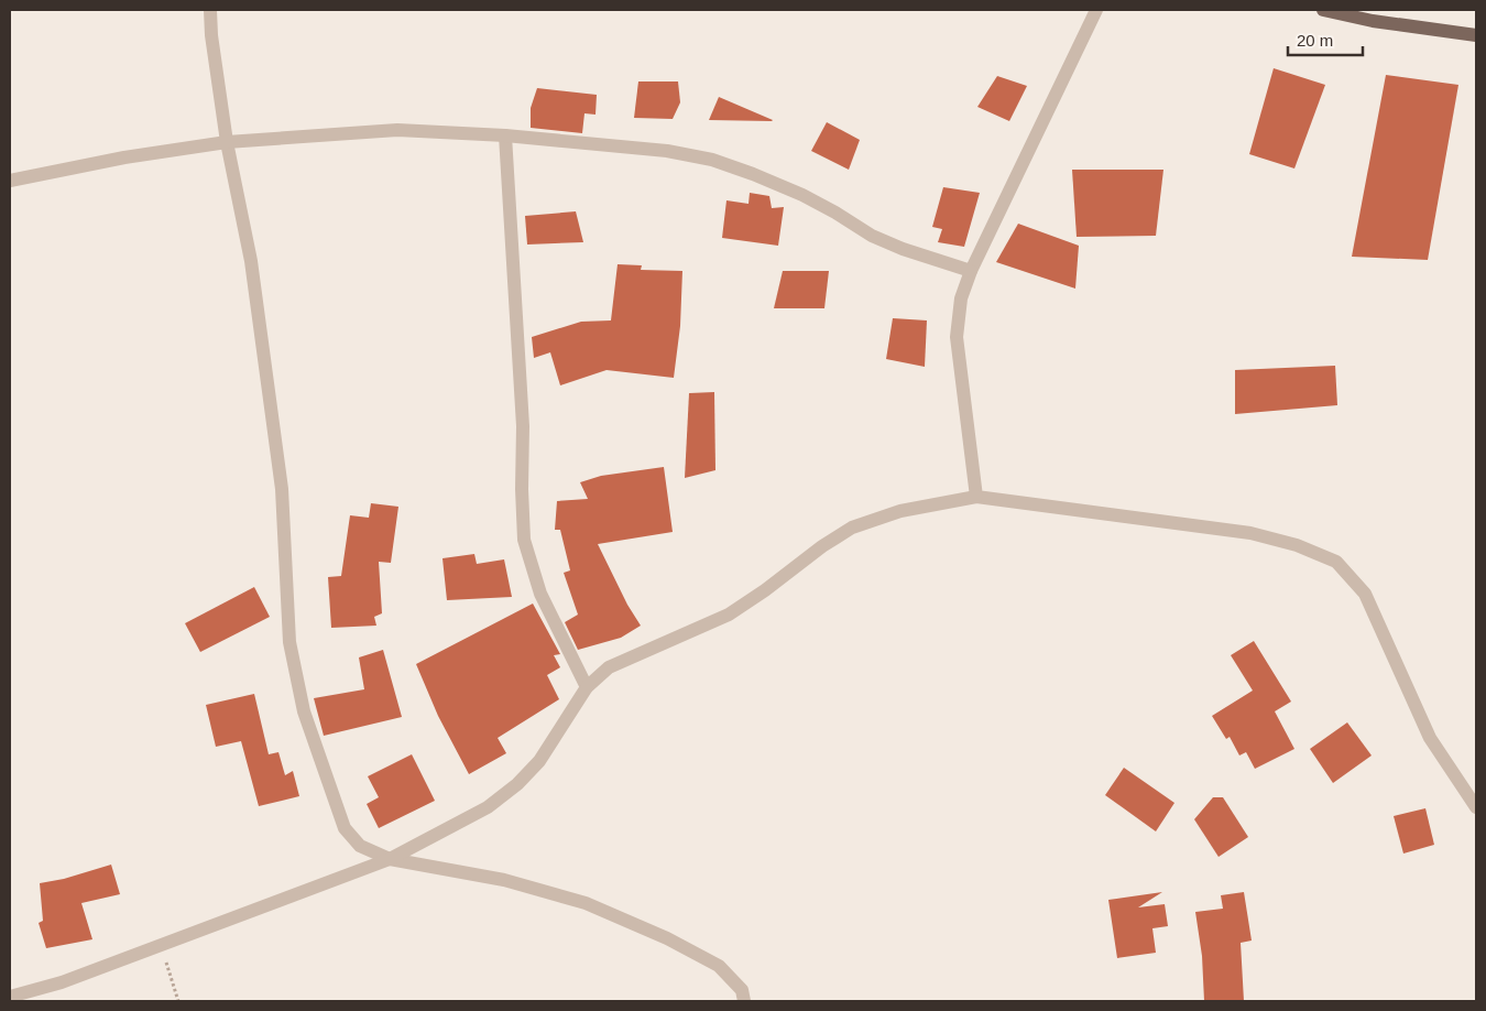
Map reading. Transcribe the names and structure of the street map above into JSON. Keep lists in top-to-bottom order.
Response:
{
  "scale_bar": "20 m"
}
